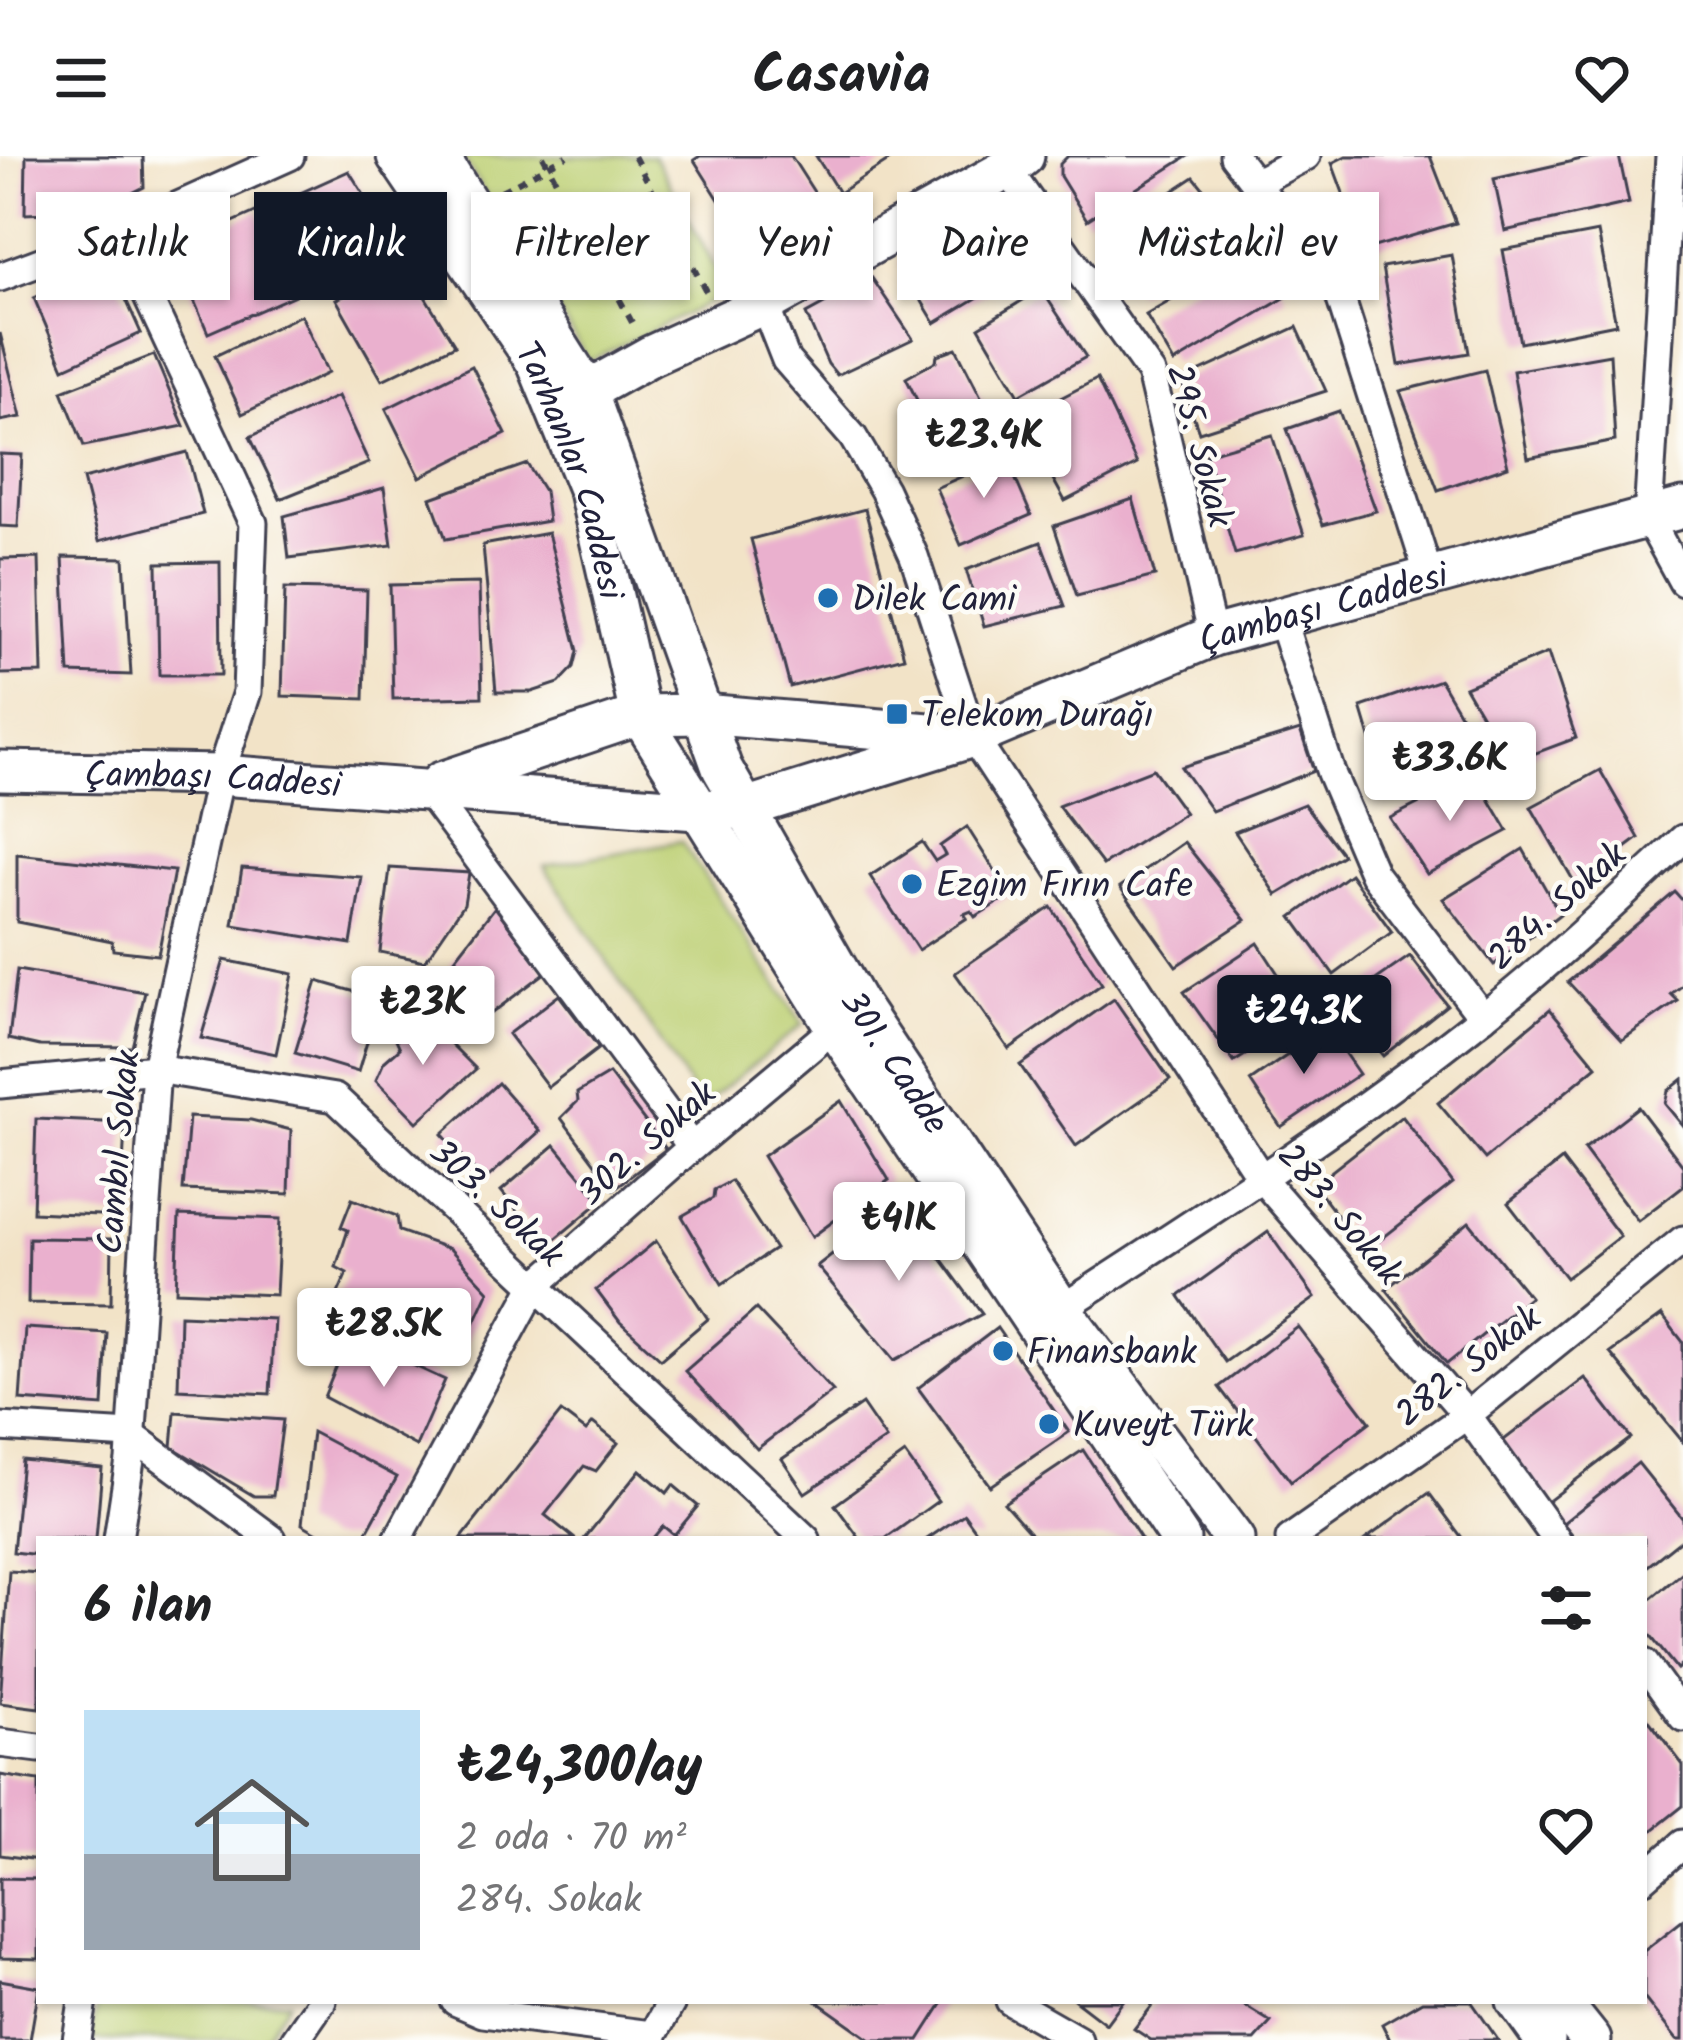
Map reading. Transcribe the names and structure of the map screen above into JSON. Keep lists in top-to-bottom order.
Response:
{
  "streets": {
    "main road": ["Tarhanlar Caddesi", "Çambaşı Caddesi", "301. Cadde"],
    "street": [
      "295. Sokak",
      "284. Sokak",
      "302. Sokak",
      "Cambıl Sokak",
      "303. Sokak",
      "283. Sokak",
      "282. Sokak"
    ]
  },
  "crossings": [
    ["295. Sokak", "Çambaşı Caddesi"],
    ["Tarhanlar Caddesi", "Çambaşı Caddesi"],
    ["Tarhanlar Caddesi", "301. Cadde"],
    ["Çambaşı Caddesi", "301. Cadde"],
    ["Çambaşı Caddesi", "Cambıl Sokak"],
    ["Çambaşı Caddesi", "283. Sokak"],
    ["284. Sokak", "301. Cadde"],
    ["284. Sokak", "283. Sokak"],
    ["301. Cadde", "302. Sokak"],
    ["302. Sokak", "303. Sokak"],
    ["Cambıl Sokak", "303. Sokak"],
    ["283. Sokak", "282. Sokak"]
  ],
  "places": {
    "other": [
      "Dilek Cami",
      "Ezgim Fırın Cafe",
      "Finansbank",
      "Kuveyt Türk"
    ],
    "transit": ["Telekom Durağı"]
  },
  "page": {
    "header": "Casavia",
    "chip": [
      "Satılık",
      "Kiralık",
      "Filtreler",
      "Yeni",
      "Daire",
      "Müstakil ev"
    ],
    "price": [
      "₺23.4K",
      "₺33.6K",
      "₺23K",
      "₺24.3K",
      "₺41K",
      "₺28.5K"
    ],
    "heading": "6 ilan",
    "list": [
      {
        "name": "₺24,300/ay",
        "note": "2 oda · 70 m² · 284. Sokak"
      }
    ]
  }
}
